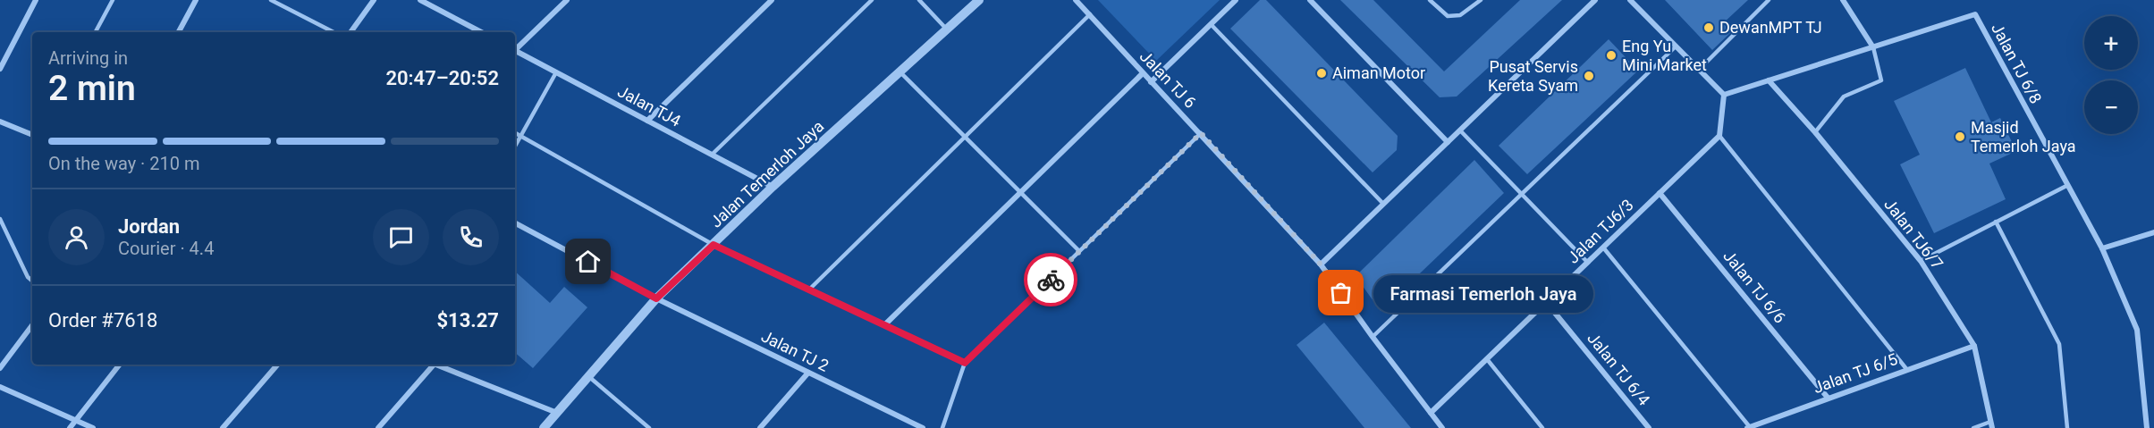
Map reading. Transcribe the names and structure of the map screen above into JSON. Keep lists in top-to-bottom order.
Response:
{
  "streets": {
    "street": [
      "Jalan TJ 6/8",
      "Jalan TJ 6",
      "Jalan TJ4",
      "Jalan Temerloh Jaya",
      "Jalan TJ6/3",
      "Jalan TJ6/7",
      "Jalan TJ 6/6",
      "Jalan TJ 2",
      "Jalan TJ 6/4",
      "Jalan TJ 6/5"
    ]
  },
  "crossings": [
    ["Jalan TJ 6/8", "Jalan TJ6/7"],
    ["Jalan TJ 6", "Jalan TJ6/3"],
    ["Jalan TJ4", "Jalan Temerloh Jaya"],
    ["Jalan Temerloh Jaya", "Jalan TJ 2"],
    ["Jalan TJ6/3", "Jalan TJ 6/6"],
    ["Jalan TJ6/3", "Jalan TJ 6/4"],
    ["Jalan TJ6/7", "Jalan TJ 6/5"],
    ["Jalan TJ 6/6", "Jalan TJ 6/5"]
  ],
  "places": [
    "DewanMPT TJ",
    "Eng Yu Mini Market",
    "Aiman Motor",
    "Pusat Servis Kereta Syam",
    "Masjid Temerloh Jaya",
    "Farmasi Temerloh Jaya"
  ],
  "page": {
    "map_buttons": ["+", "−"],
    "heading": ["2 min", "Arriving in", "20:47–20:52"],
    "panel": [
      "Jordan",
      "Courier · 4.4",
      "Order #7618",
      "$13.27"
    ],
    "bar": "On the way · 210 m",
    "bubble": "Farmasi Temerloh Jaya"
  }
}
